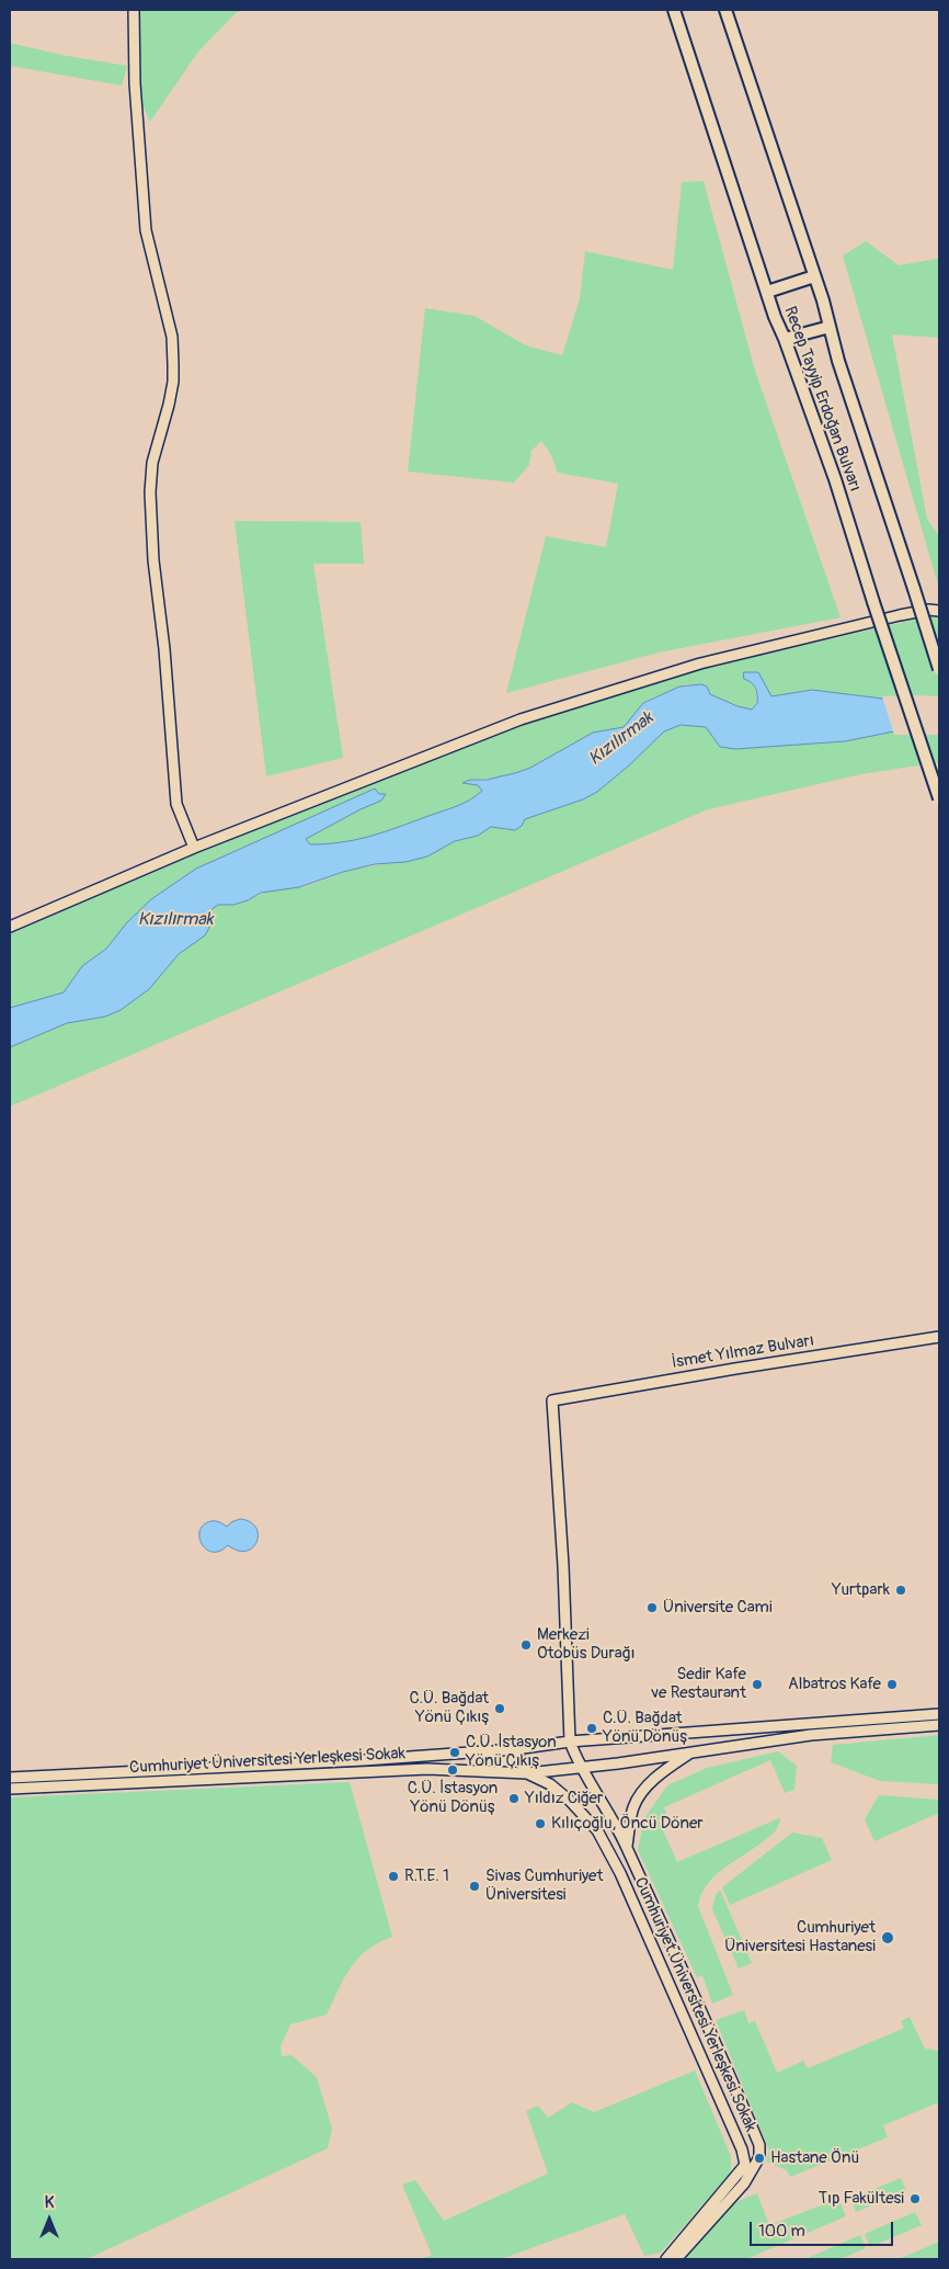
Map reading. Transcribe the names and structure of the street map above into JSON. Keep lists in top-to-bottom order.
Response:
{
  "streets": {
    "street": ["Recep Tayyip Erdoğan Bulvarı", "İsmet Yılmaz Bulvarı", "Cumhuriyet Üniversitesi Yerleşkesi Sokak"]
  },
  "crossings": [
    ["İsmet Yılmaz Bulvarı", "Cumhuriyet Üniversitesi Yerleşkesi Sokak"]
  ],
  "water": ["Kızılırmak"],
  "places": [
    "Yurtpark",
    "Üniversite Cami",
    "Merkezi Otobüs Durağı",
    "Sedir Kafe ve Restaurant",
    "Albatros Kafe",
    "C.Ü. Bağdat Yönü Çıkış",
    "C.Ü. Bağdat Yönü Dönüş",
    "C.Ü. İstasyon Yönü Çıkış",
    "C.Ü. İstasyon Yönü Dönüş",
    "Yıldız Ciğer",
    "Kılıçoğlu, Öncü Döner",
    "R.T.E. 1",
    "Sivas Cumhuriyet Üniversitesi",
    "Cumhuriyet Üniversitesi Hastanesi",
    "Hastane Önü",
    "Tıp Fakültesi"
  ],
  "scale_bar": "100 m",
  "north": "top"
}
